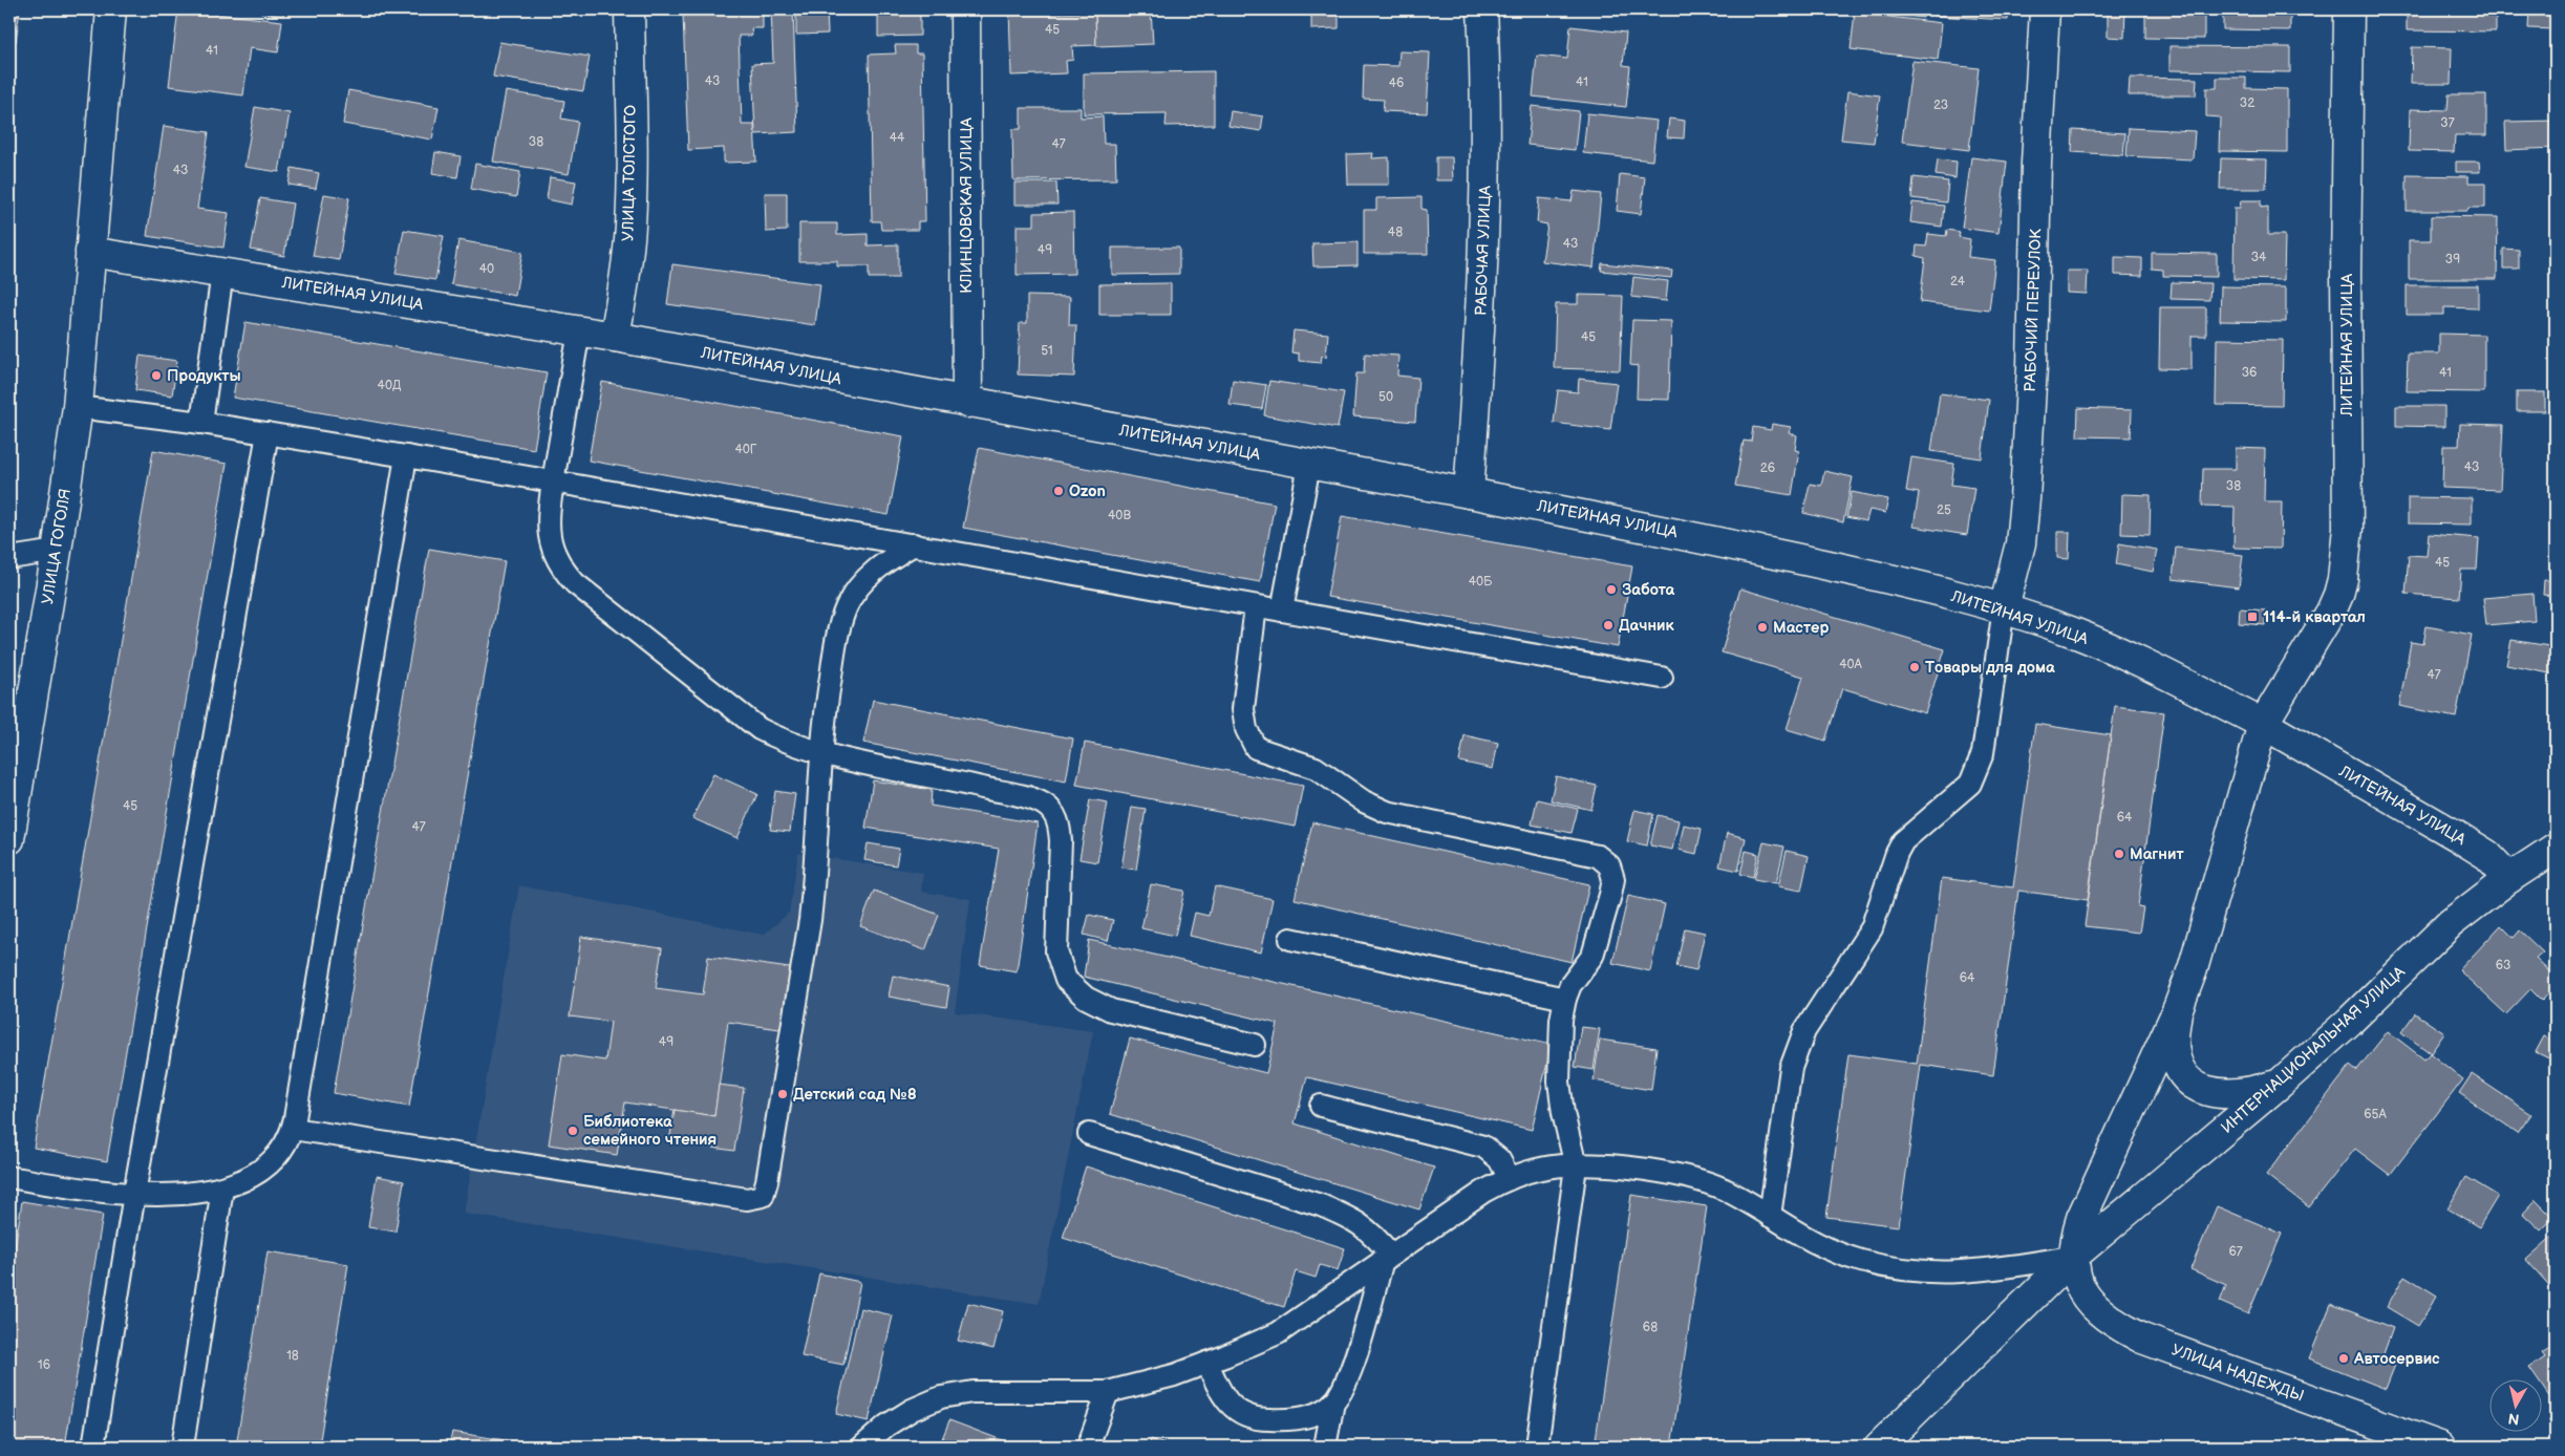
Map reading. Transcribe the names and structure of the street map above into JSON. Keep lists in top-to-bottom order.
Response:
{
  "streets": {
    "street": [
      "УЛИЦА ТОЛСТОГО",
      "КЛИНЦОВСКАЯ УЛИЦА",
      "РАБОЧАЯ УЛИЦА",
      "ЛИТЕЙНАЯ УЛИЦА",
      "РАБОЧИЙ ПЕРЕУЛОК",
      "УЛИЦА ГОГОЛЯ",
      "ИНТЕРНАЦИОНАЛЬНАЯ УЛИЦА",
      "УЛИЦА НАДЕЖДЫ"
    ]
  },
  "crossings": [
    ["УЛИЦА ТОЛСТОГО", "ЛИТЕЙНАЯ УЛИЦА"],
    ["КЛИНЦОВСКАЯ УЛИЦА", "ЛИТЕЙНАЯ УЛИЦА"],
    ["РАБОЧАЯ УЛИЦА", "ЛИТЕЙНАЯ УЛИЦА"],
    ["ЛИТЕЙНАЯ УЛИЦА", "РАБОЧИЙ ПЕРЕУЛОК"],
    ["ЛИТЕЙНАЯ УЛИЦА", "УЛИЦА ГОГОЛЯ"],
    ["ЛИТЕЙНАЯ УЛИЦА", "ИНТЕРНАЦИОНАЛЬНАЯ УЛИЦА"],
    ["ИНТЕРНАЦИОНАЛЬНАЯ УЛИЦА", "УЛИЦА НАДЕЖДЫ"]
  ],
  "places": {
    "other": [
      "Продукты",
      "Ozon",
      "Забота",
      "Дачник",
      "Мастер",
      "Товары для дома",
      "Магнит",
      "Детский сад №8",
      "Библиотека семейного чтения",
      "Автосервис"
    ],
    "transit": ["114-й квартал"]
  },
  "house_numbers": [
    "45",
    "41",
    "43",
    "41",
    "46",
    "32",
    "23",
    "37",
    "44",
    "38",
    "47",
    "43",
    "48",
    "43",
    "49",
    "34",
    "39",
    "40",
    "24",
    "45",
    "51",
    "36",
    "41",
    "40Д",
    "50",
    "40Г",
    "43",
    "26",
    "38",
    "25",
    "40В",
    "45",
    "40Б",
    "40А",
    "47",
    "45",
    "64",
    "47",
    "63",
    "64",
    "49",
    "65А",
    "67",
    "68",
    "18",
    "16"
  ],
  "north": "bottom"
}
